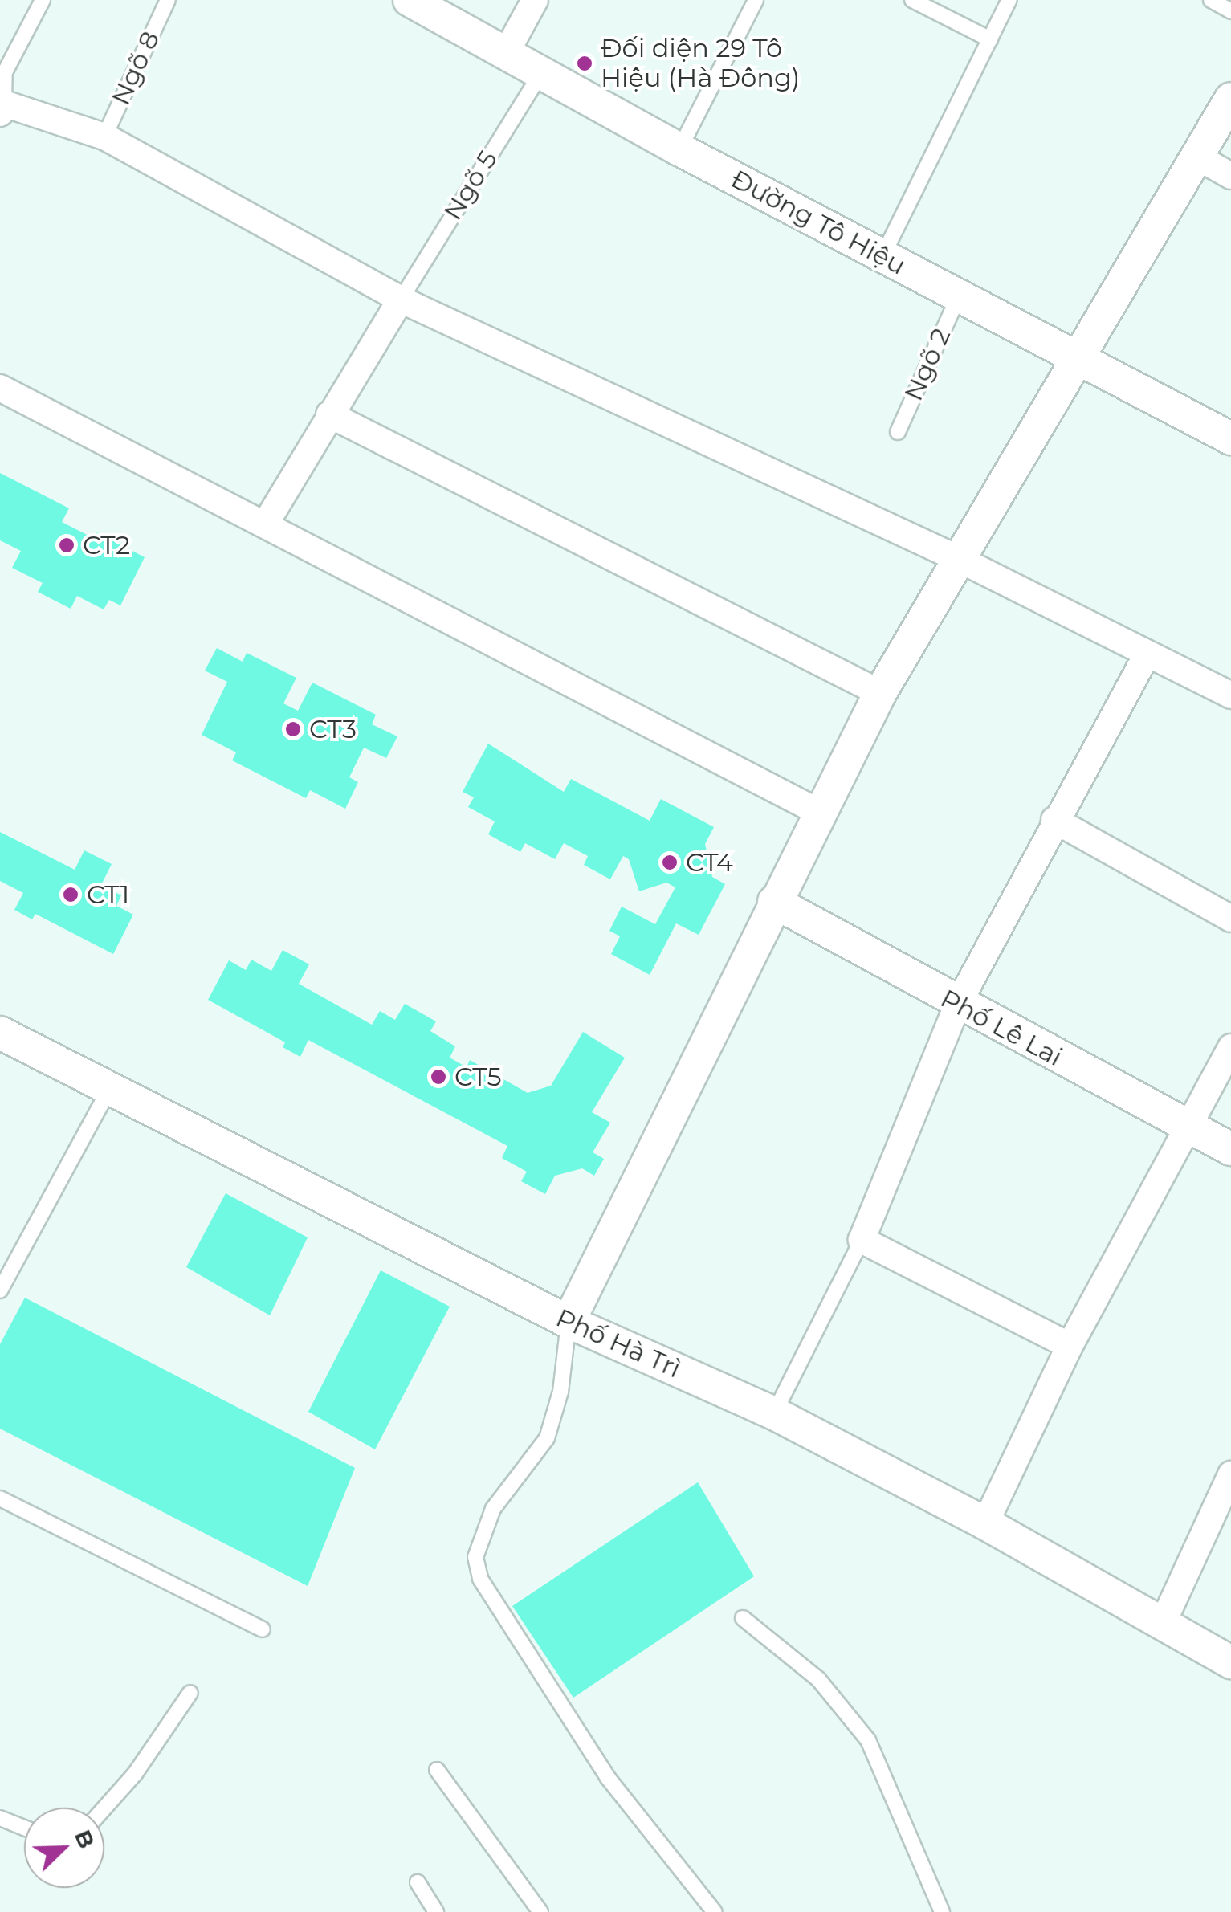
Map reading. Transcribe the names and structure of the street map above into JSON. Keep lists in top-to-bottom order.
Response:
{
  "streets": {
    "street": ["Đường Tô Hiệu", "Phố Lê Lai", "Phố Hà Trì"],
    "lane": ["Ngõ 8", "Ngõ 5", "Ngõ 2"]
  },
  "crossings": [
    ["Ngõ 5", "Đường Tô Hiệu"],
    ["Đường Tô Hiệu", "Ngõ 2"]
  ],
  "places": [
    "Đối diện 29 Tô Hiệu (Hà Đông)",
    "CT2",
    "CT3",
    "CT4",
    "CT1",
    "CT5"
  ],
  "north": "top right"
}
